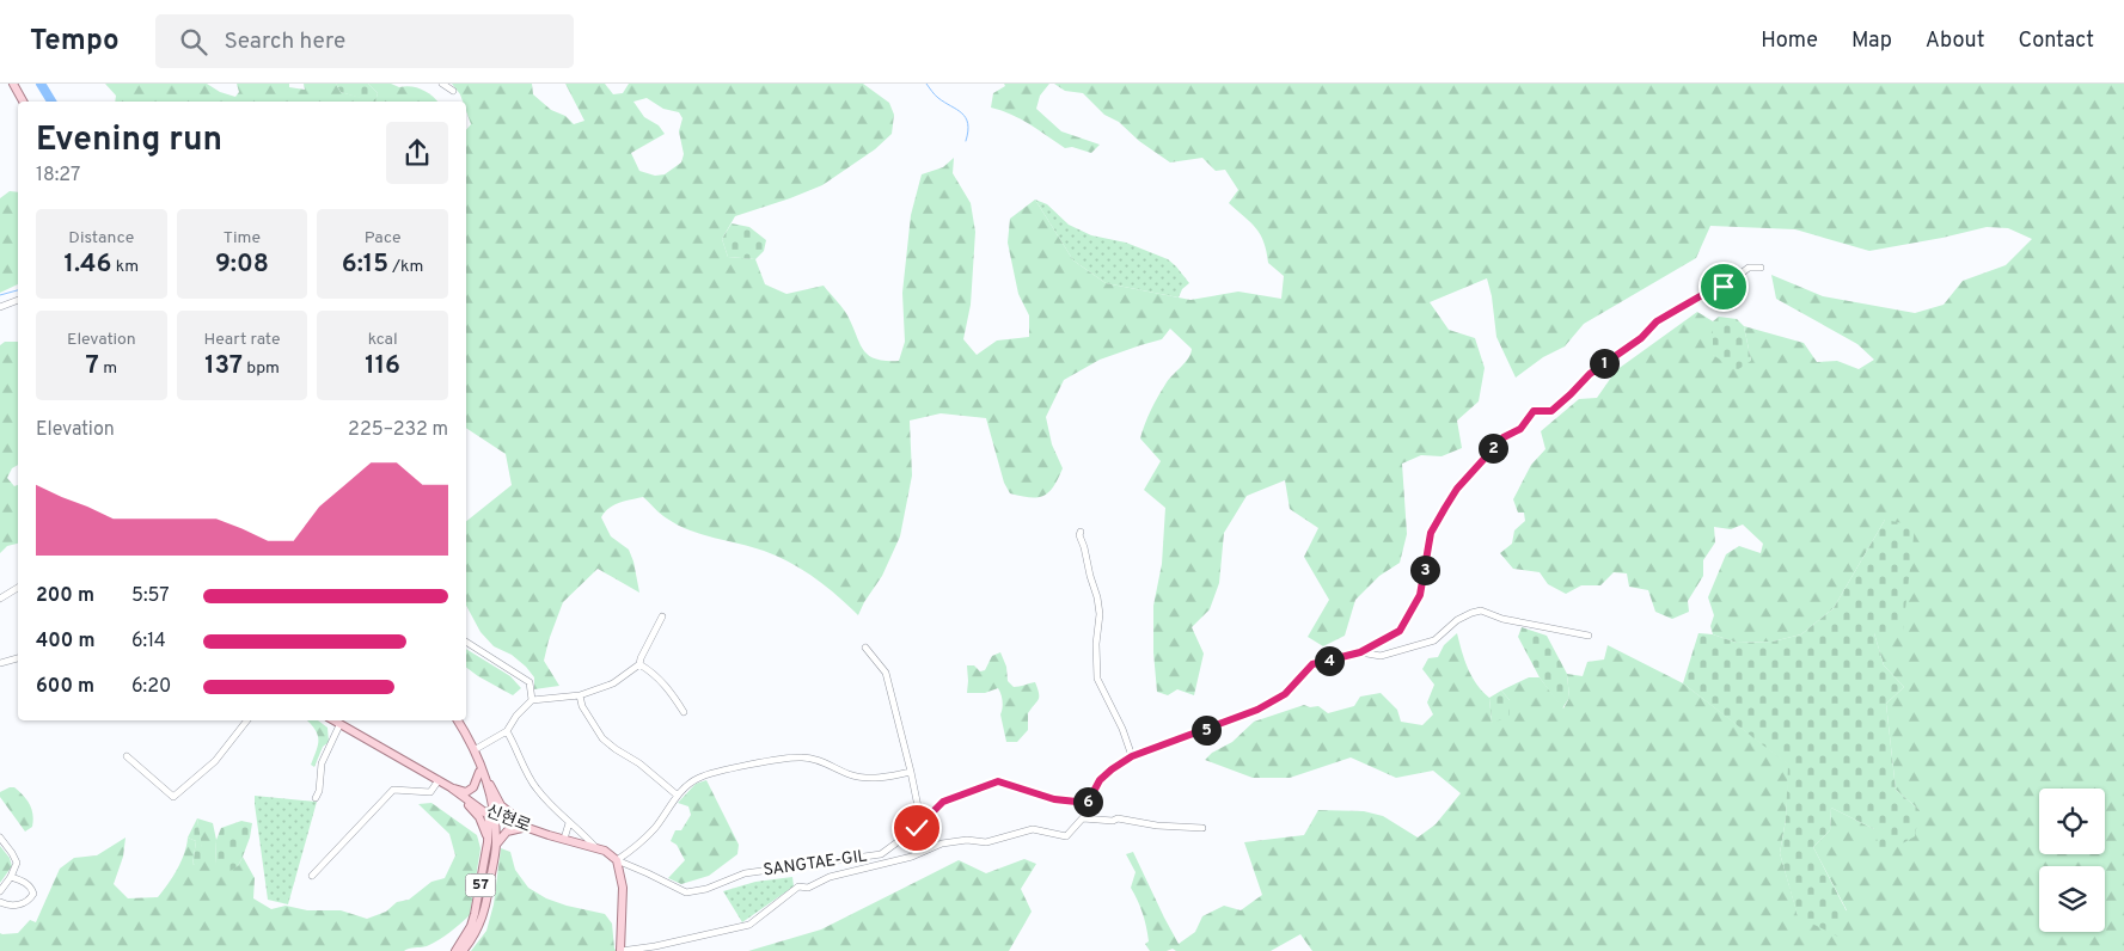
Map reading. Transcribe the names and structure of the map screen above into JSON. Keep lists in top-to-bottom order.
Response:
{
  "streets": {
    "main road": ["신현로", "57"],
    "street": ["SANGTAE-GIL"]
  },
  "crossings": [
    ["신현로", "SANGTAE-GIL"],
    ["신현로", "57"]
  ],
  "page": {
    "header": "Tempo",
    "search": "Search here",
    "nav": [
      "Home",
      "Map",
      "About",
      "Contact"
    ],
    "heading": ["Evening run", "18:27"],
    "stats": [
      ["Distance", "1.46 km"],
      ["Time", "9:08"],
      ["Pace", "6:15 /km"],
      ["Elevation", "7 m"],
      ["Heart rate", "137 bpm"],
      ["kcal", "116"]
    ],
    "pins": [
      "1",
      "2",
      "3",
      "4",
      "5",
      "6"
    ],
    "chart": ["Elevation", "225–232 m"],
    "list": [
      {
        "name": "200 m",
        "note": "5:57"
      },
      {
        "name": "400 m",
        "note": "6:14"
      },
      {
        "name": "600 m",
        "note": "6:20"
      }
    ]
  }
}
